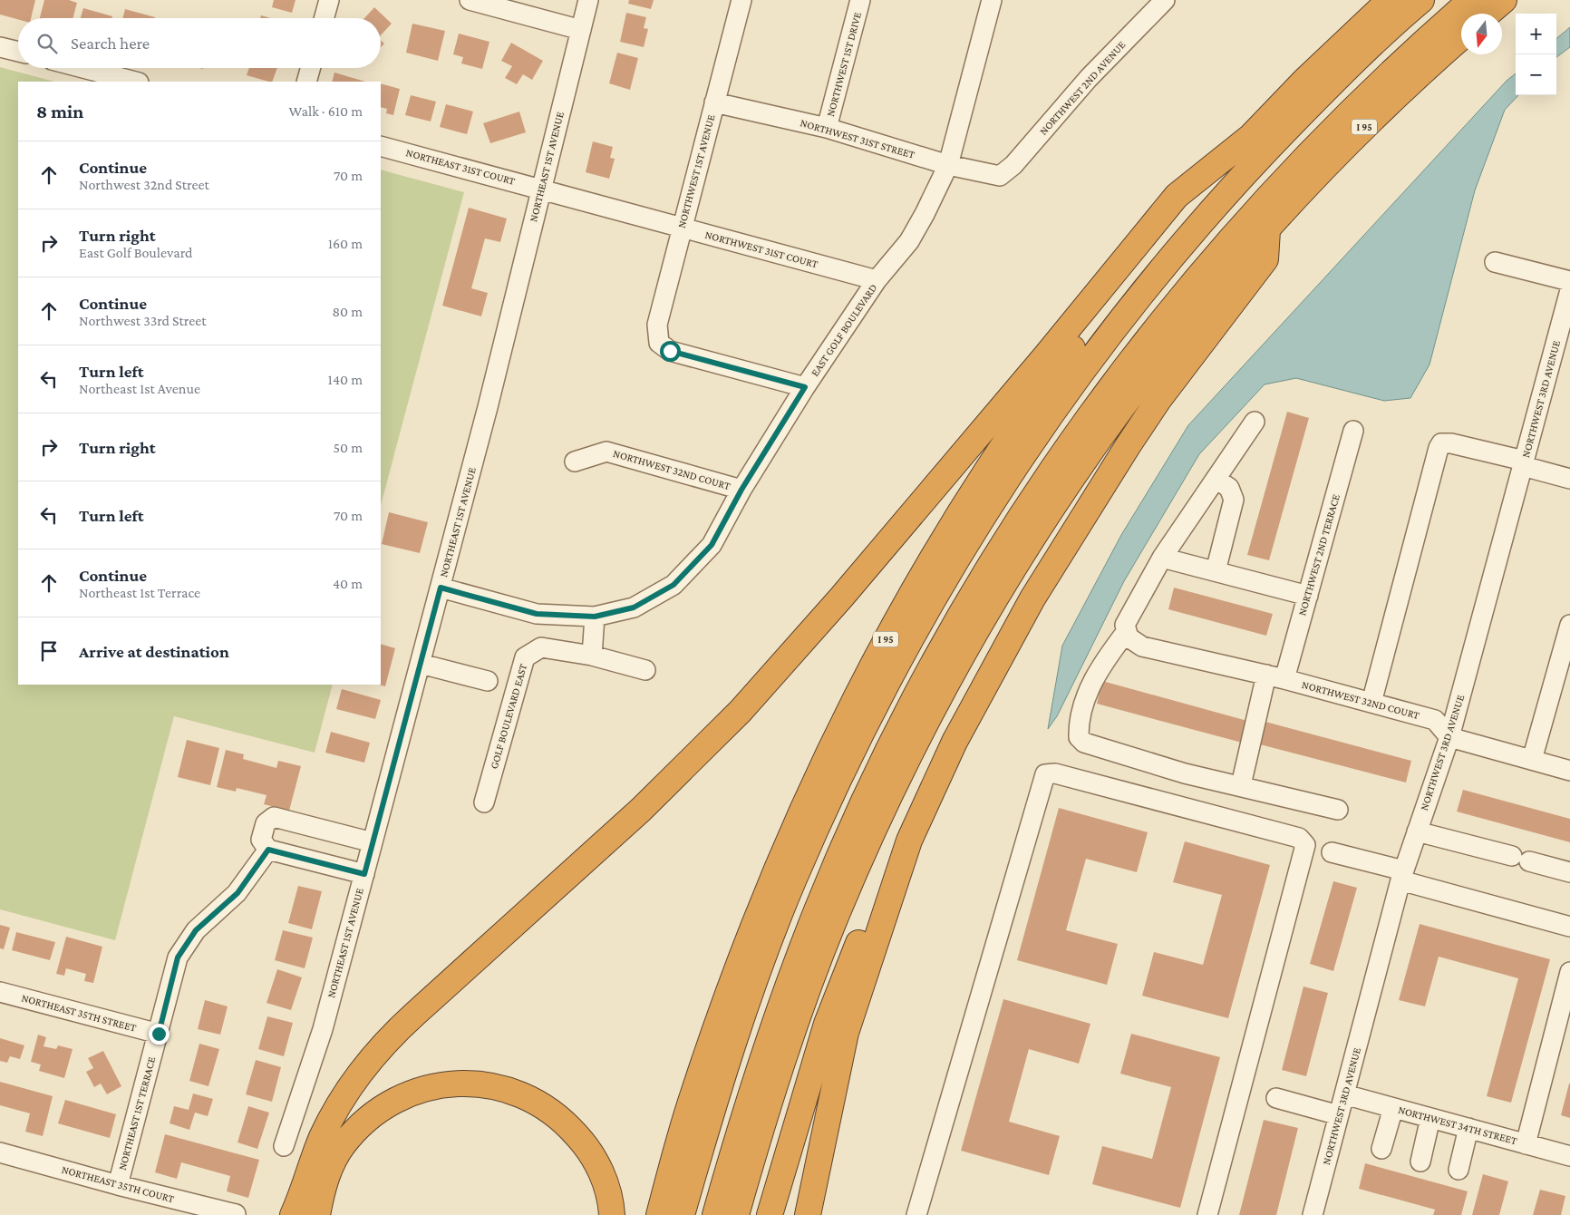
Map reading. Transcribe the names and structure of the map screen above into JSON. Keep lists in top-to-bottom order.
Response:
{
  "streets": {
    "highway": ["I 95"],
    "street": [
      "NORTHWEST 1ST DRIVE",
      "NORTHWEST 2ND AVENUE",
      "NORTHWEST 31ST STREET",
      "NORTHEAST 31ST COURT",
      "NORTHEAST 1ST AVENUE",
      "NORTHWEST 1ST AVENUE",
      "NORTHWEST 31ST COURT",
      "EAST GOLF BOULEVARD",
      "NORTHWEST 3RD AVENUE",
      "NORTHWEST 32ND COURT",
      "NORTHWEST 2ND TERRACE",
      "GOLF BOULEVARD EAST",
      "NORTHEAST 35TH STREET",
      "NORTHEAST 1ST TERRACE",
      "NORTHWEST 34TH STREET",
      "NORTHEAST 35TH COURT"
    ]
  },
  "crossings": [
    ["NORTHWEST 1ST DRIVE", "NORTHWEST 31ST STREET"],
    ["NORTHWEST 2ND AVENUE", "NORTHWEST 31ST STREET"],
    ["NORTHWEST 31ST STREET", "NORTHWEST 1ST AVENUE"],
    ["NORTHWEST 31ST STREET", "EAST GOLF BOULEVARD"],
    ["NORTHEAST 31ST COURT", "NORTHEAST 1ST AVENUE"],
    ["NORTHEAST 31ST COURT", "NORTHWEST 31ST COURT"],
    ["NORTHEAST 1ST AVENUE", "NORTHWEST 31ST COURT"],
    ["NORTHEAST 1ST AVENUE", "EAST GOLF BOULEVARD"],
    ["NORTHWEST 1ST AVENUE", "NORTHWEST 31ST COURT"],
    ["NORTHWEST 1ST AVENUE", "EAST GOLF BOULEVARD"],
    ["NORTHWEST 31ST COURT", "EAST GOLF BOULEVARD"],
    ["EAST GOLF BOULEVARD", "NORTHWEST 32ND COURT"],
    ["NORTHWEST 3RD AVENUE", "NORTHWEST 32ND COURT"],
    ["NORTHWEST 3RD AVENUE", "NORTHWEST 34TH STREET"],
    ["NORTHWEST 32ND COURT", "NORTHWEST 2ND TERRACE"],
    ["NORTHEAST 35TH STREET", "NORTHEAST 1ST TERRACE"],
    ["NORTHEAST 1ST TERRACE", "NORTHEAST 35TH COURT"]
  ],
  "north": "bottom",
  "page": {
    "map_buttons": ["+", "−"],
    "search": "Search here",
    "heading": ["8 min", "Walk · 610 m"],
    "list": [
      ["Continue", "Northwest 32nd Street", "70 m"],
      ["Turn right", "East Golf Boulevard", "160 m"],
      ["Continue", "Northwest 33rd Street", "80 m"],
      ["Turn left", "Northeast 1st Avenue", "140 m"],
      ["Turn right", "50 m"],
      ["Turn left", "70 m"],
      ["Continue", "Northeast 1st Terrace", "40 m"],
      "Arrive at destination"
    ]
  }
}
